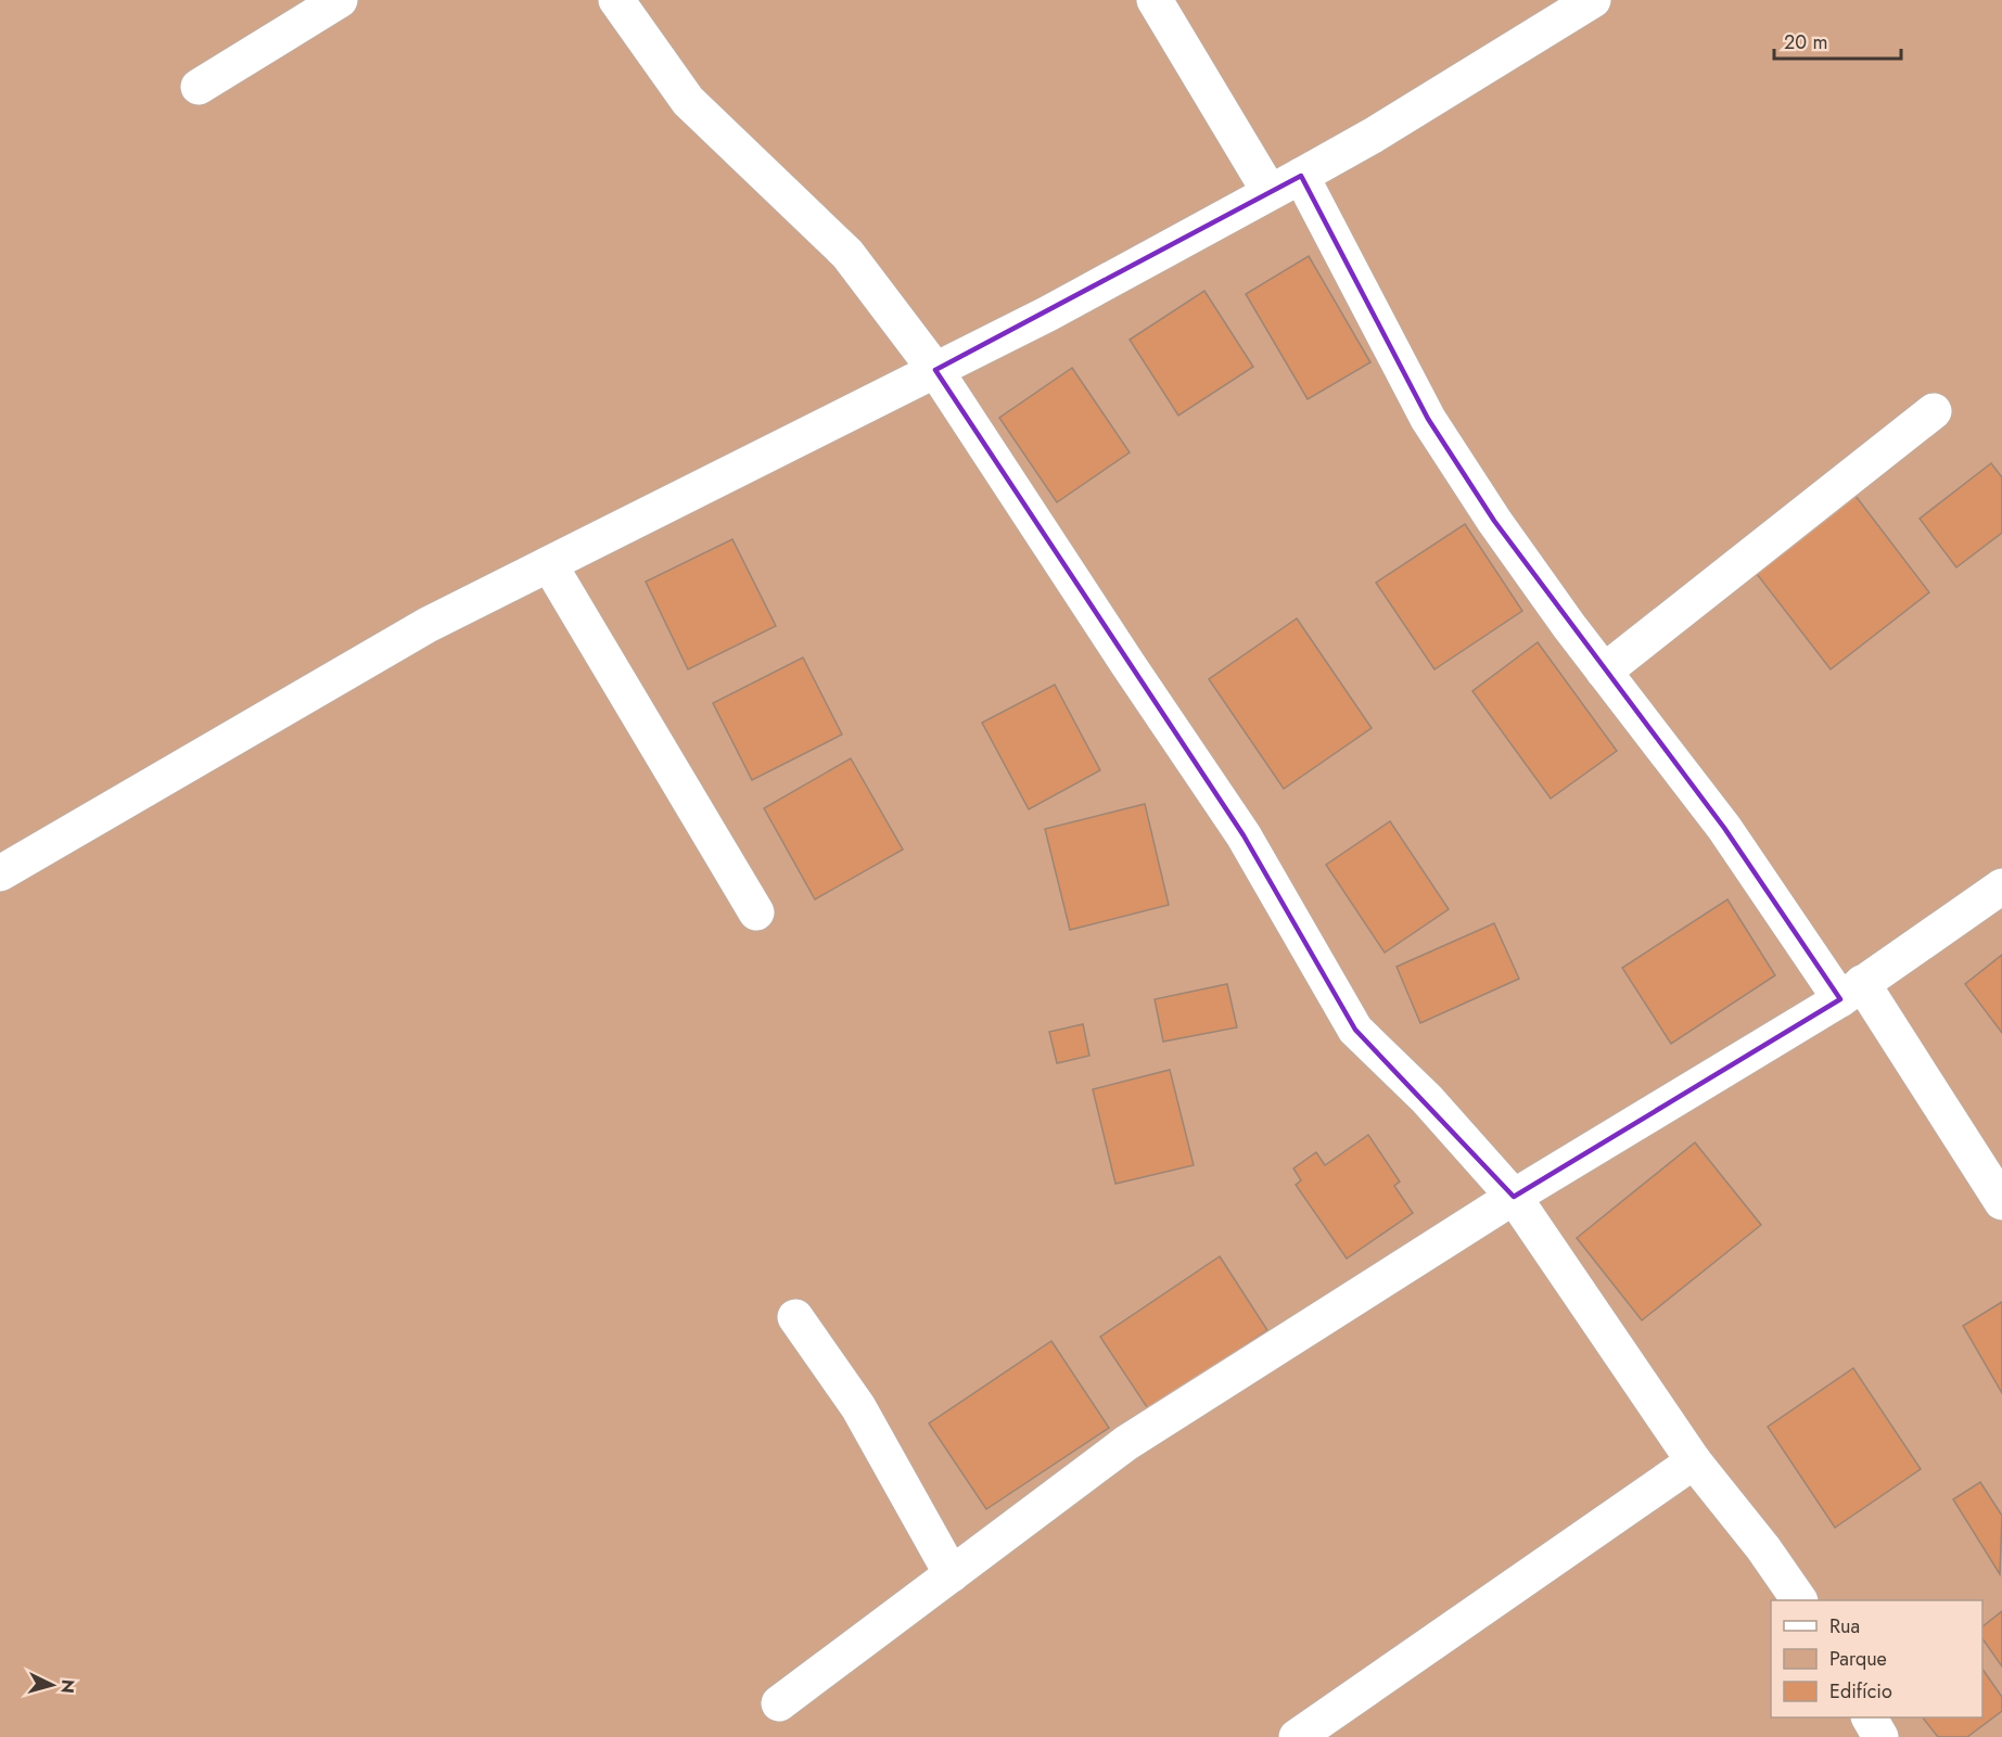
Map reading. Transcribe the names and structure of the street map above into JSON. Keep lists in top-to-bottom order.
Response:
{
  "legend": ["Rua", "Parque", "Edifício"],
  "scale_bar": "20 m",
  "north": "right"
}
